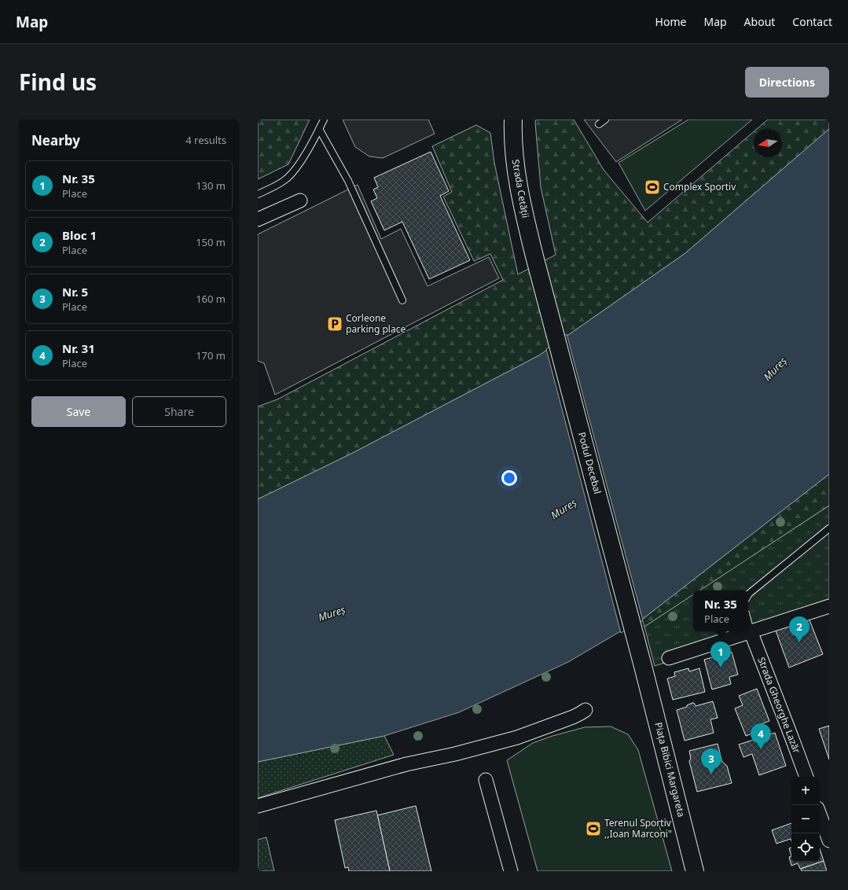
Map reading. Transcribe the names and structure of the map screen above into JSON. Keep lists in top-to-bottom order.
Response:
{
  "streets": {
    "main road": ["Strada Cetății", "Podul Decebal", "Piața Bibici Margareta"],
    "street": ["Strada Gheorghe Lazăr"]
  },
  "crossings": [
    ["Strada Cetății", "Podul Decebal"],
    ["Podul Decebal", "Piața Bibici Margareta"]
  ],
  "water": ["Mureș"],
  "places": {
    "sports": ["Complex Sportiv", "Terenul Sportiv ,,Ioan Marconi\""],
    "parking": ["Corleone parking place"]
  },
  "north": "left",
  "page": {
    "header": "Map",
    "nav": [
      "Home",
      "Map",
      "About",
      "Contact"
    ],
    "title": "Find us",
    "buttons": [
      "Directions",
      ["Save", "Share"]
    ],
    "heading": ["Nearby", "4 results"],
    "list": [
      {
        "mark": "1",
        "name": "Nr. 35",
        "note": "Place",
        "value": "130 m"
      },
      {
        "mark": "2",
        "name": "Bloc 1",
        "note": "Place",
        "value": "150 m"
      },
      {
        "mark": "3",
        "name": "Nr. 5",
        "note": "Place",
        "value": "160 m"
      },
      {
        "mark": "4",
        "name": "Nr. 31",
        "note": "Place",
        "value": "170 m"
      }
    ],
    "popup": ["Nr. 35", "Place"],
    "pins": [
      "2",
      "1",
      "4",
      "3"
    ],
    "map_buttons": ["+", "−"]
  }
}
